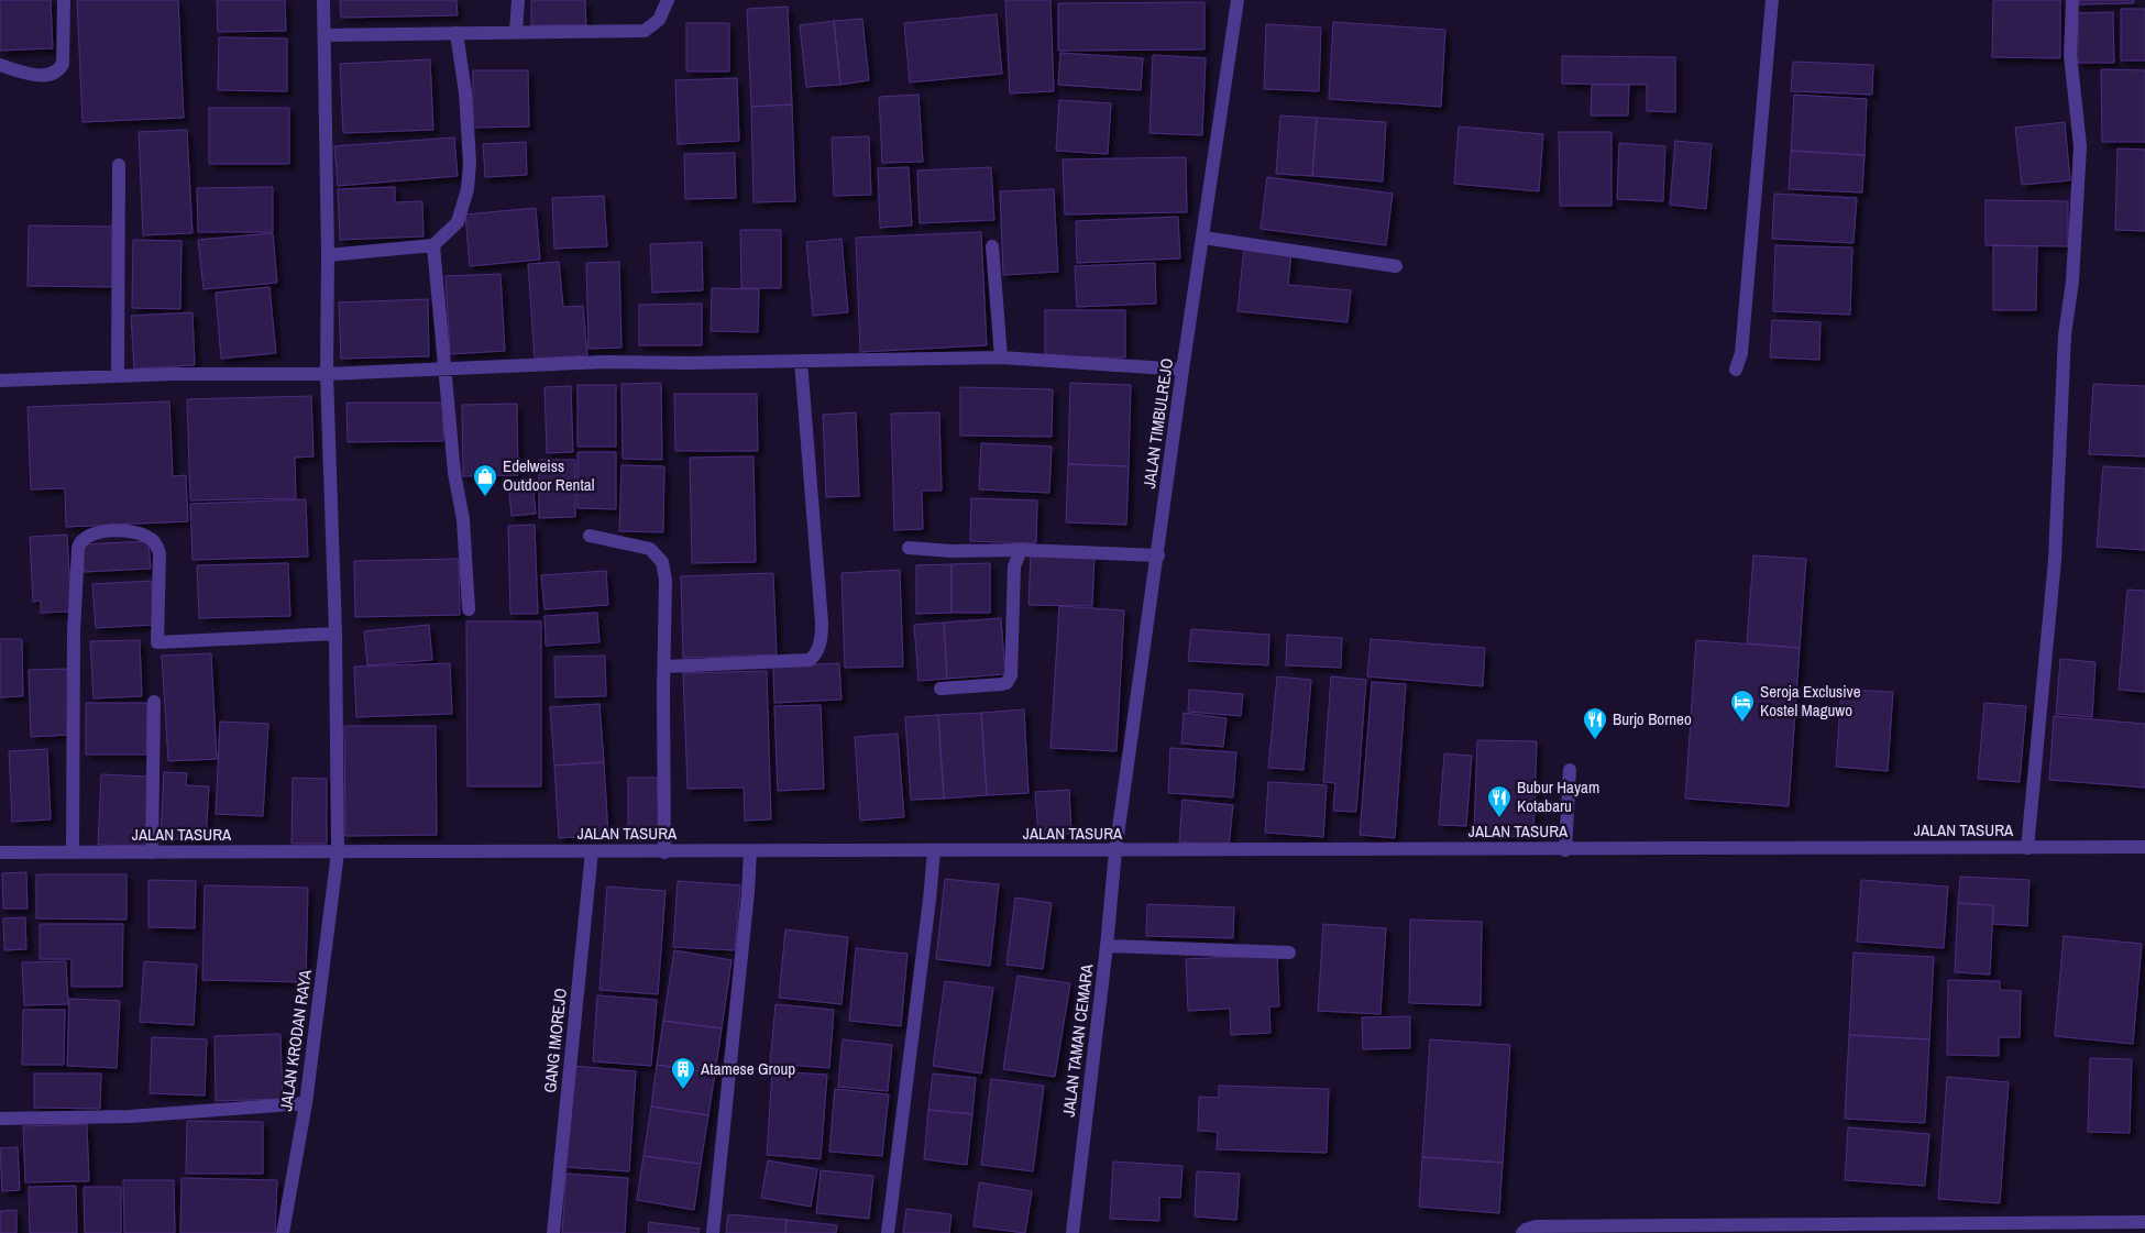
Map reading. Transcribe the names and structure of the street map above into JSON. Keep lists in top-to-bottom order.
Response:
{
  "streets": {
    "street": [
      "JALAN TIMBULREJO",
      "JALAN TASURA",
      "JALAN KRODAN RAYA",
      "GANG IMOREJO",
      "JALAN TAMAN CEMARA"
    ]
  },
  "crossings": [
    ["JALAN TIMBULREJO", "JALAN TASURA"],
    ["JALAN TIMBULREJO", "JALAN TAMAN CEMARA"],
    ["JALAN TASURA", "JALAN KRODAN RAYA"],
    ["JALAN TASURA", "GANG IMOREJO"],
    ["JALAN TASURA", "JALAN TAMAN CEMARA"]
  ],
  "places": {
    "shop": ["Edelweiss Outdoor Rental"],
    "hotel": ["Seroja Exclusive Kostel Maguwo"],
    "restaurant": ["Burjo Borneo", "Bubur Hayam Kotabaru"],
    "building": ["Atamese Group"]
  }
}
